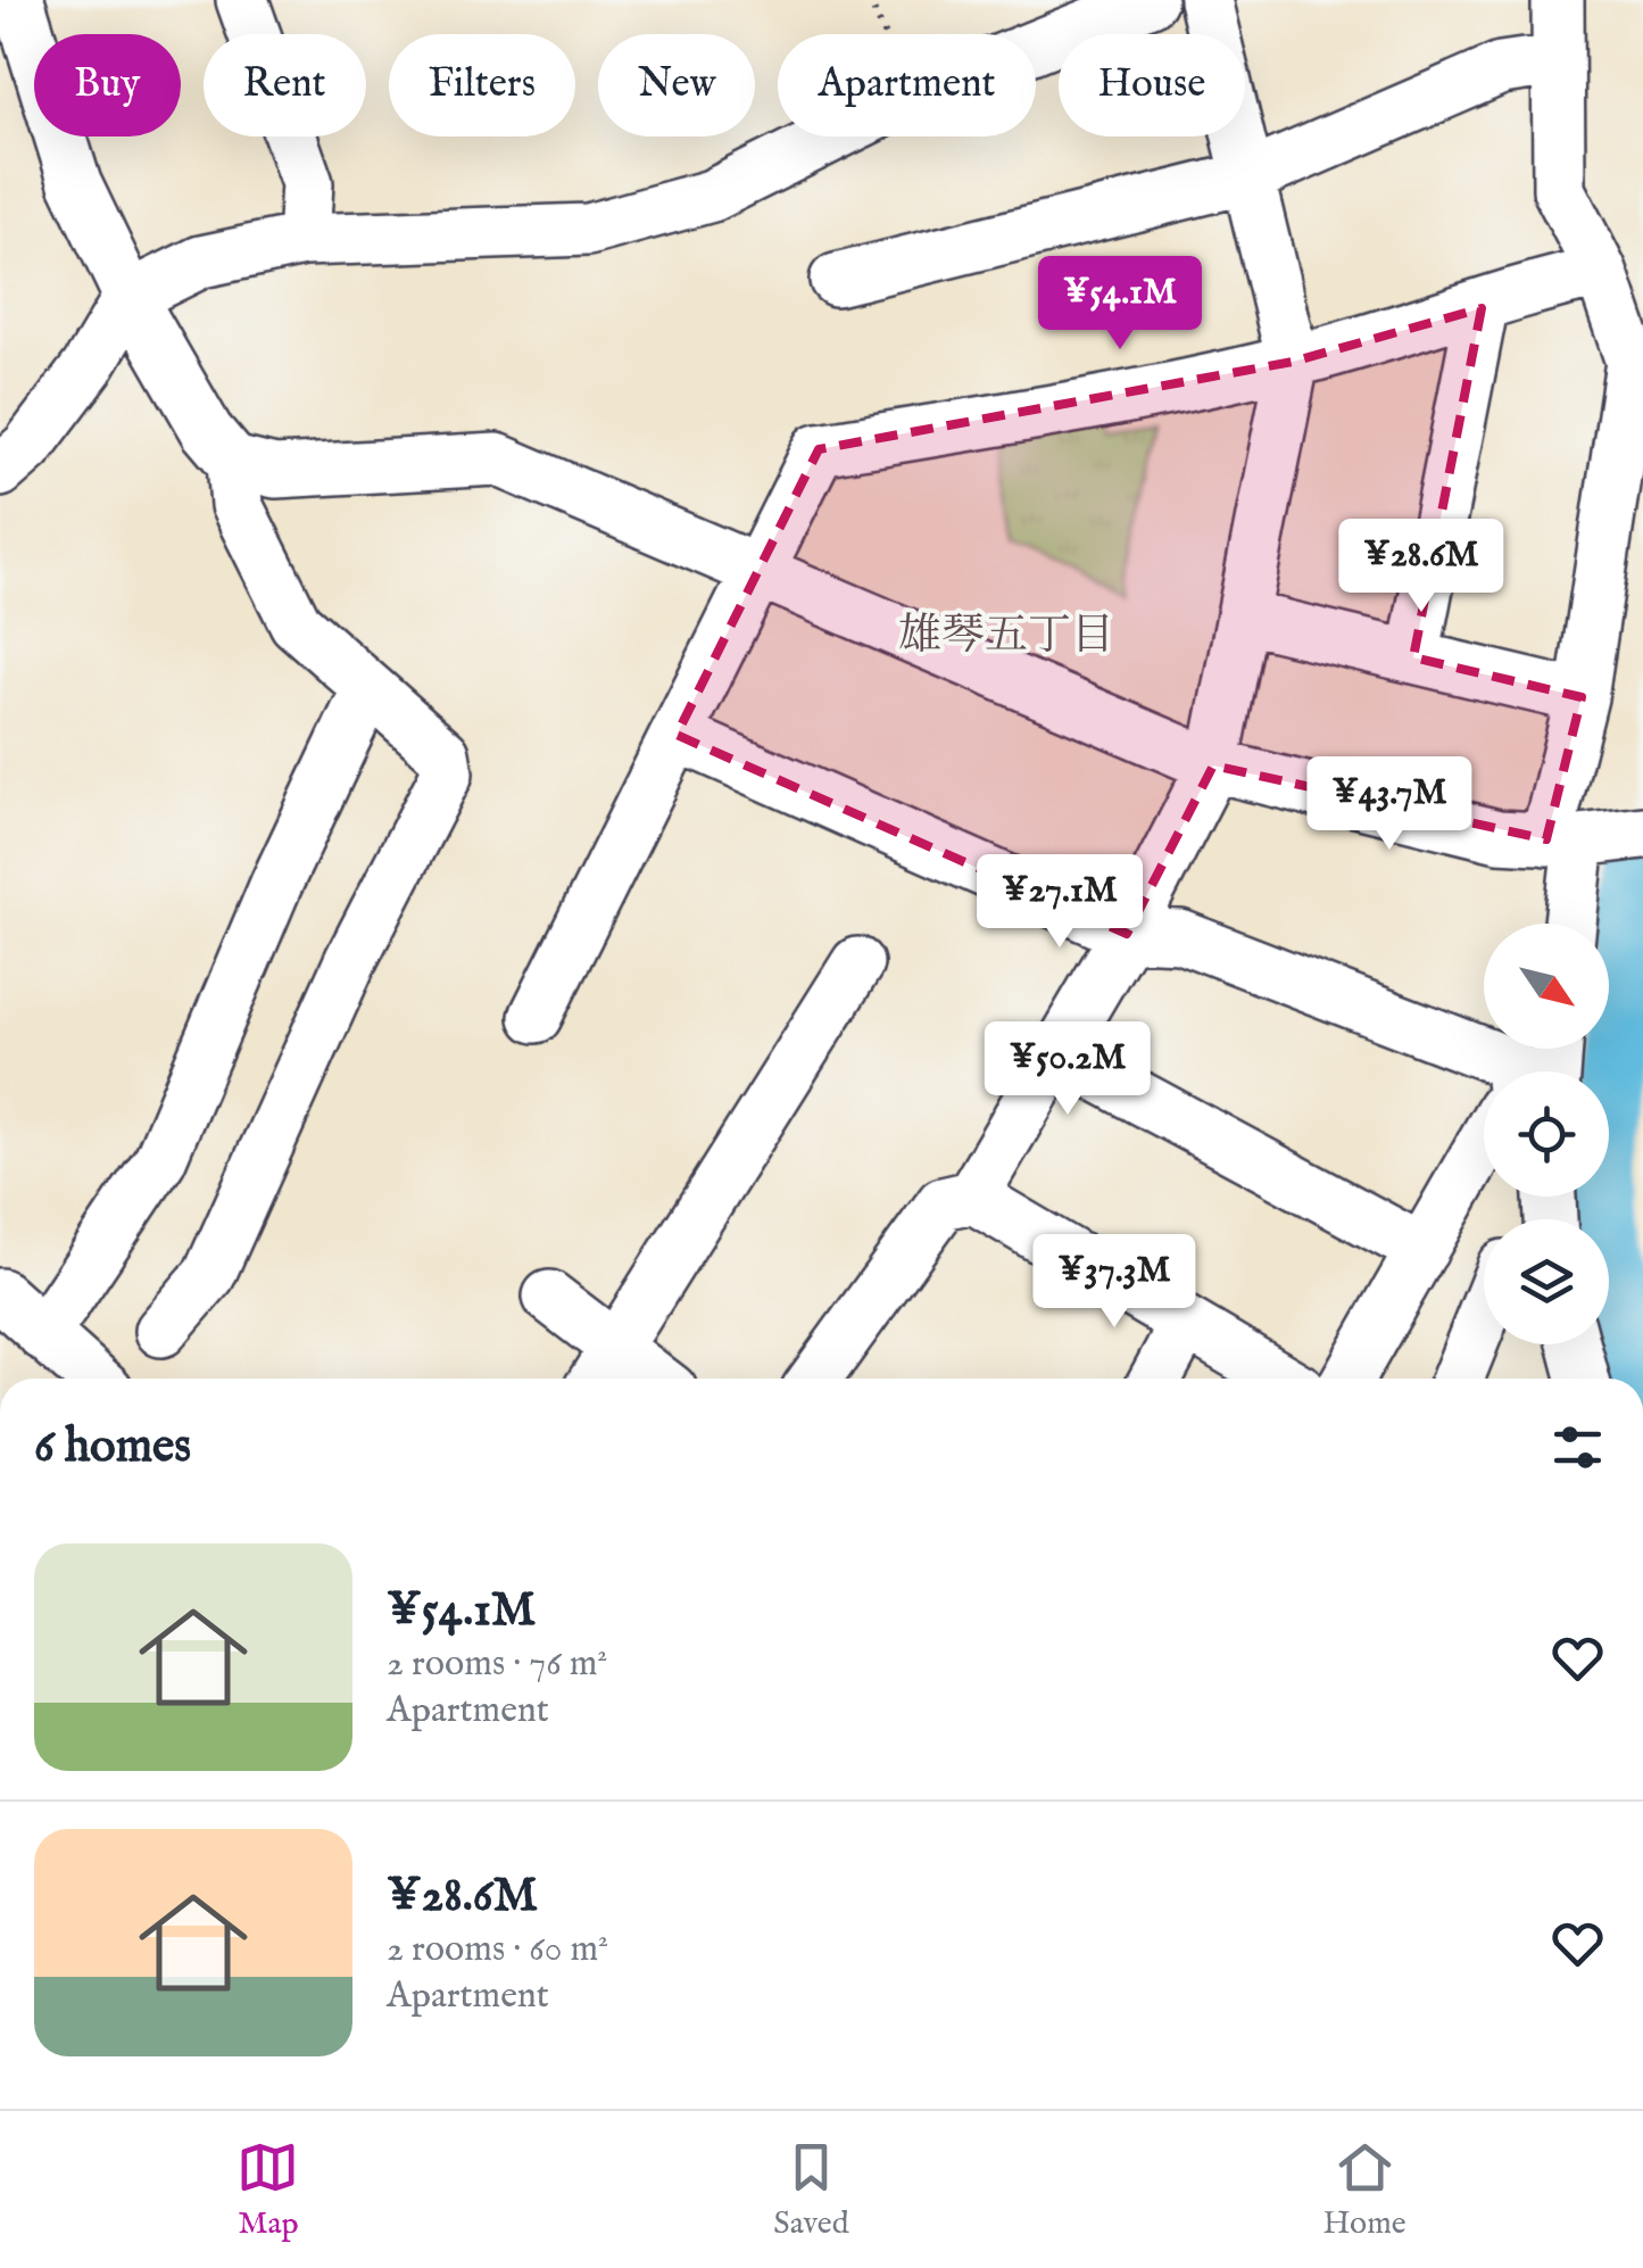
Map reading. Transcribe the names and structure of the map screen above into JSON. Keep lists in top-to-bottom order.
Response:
{
  "districts": ["雄琴五丁目"],
  "north": "bottom right",
  "page": {
    "chip": [
      "Buy",
      "Rent",
      "Filters",
      "New",
      "Apartment",
      "House"
    ],
    "price": [
      "¥54.1M",
      "¥28.6M",
      "¥43.7M",
      "¥27.1M",
      "¥50.2M",
      "¥37.3M"
    ],
    "heading": "6 homes",
    "list": [
      {
        "name": "¥54.1M",
        "note": "2 rooms · 76 m² · Apartment"
      },
      {
        "name": "¥28.6M",
        "note": "2 rooms · 60 m² · Apartment"
      }
    ],
    "tabs": ["Map", "Saved", "Home"]
  }
}
